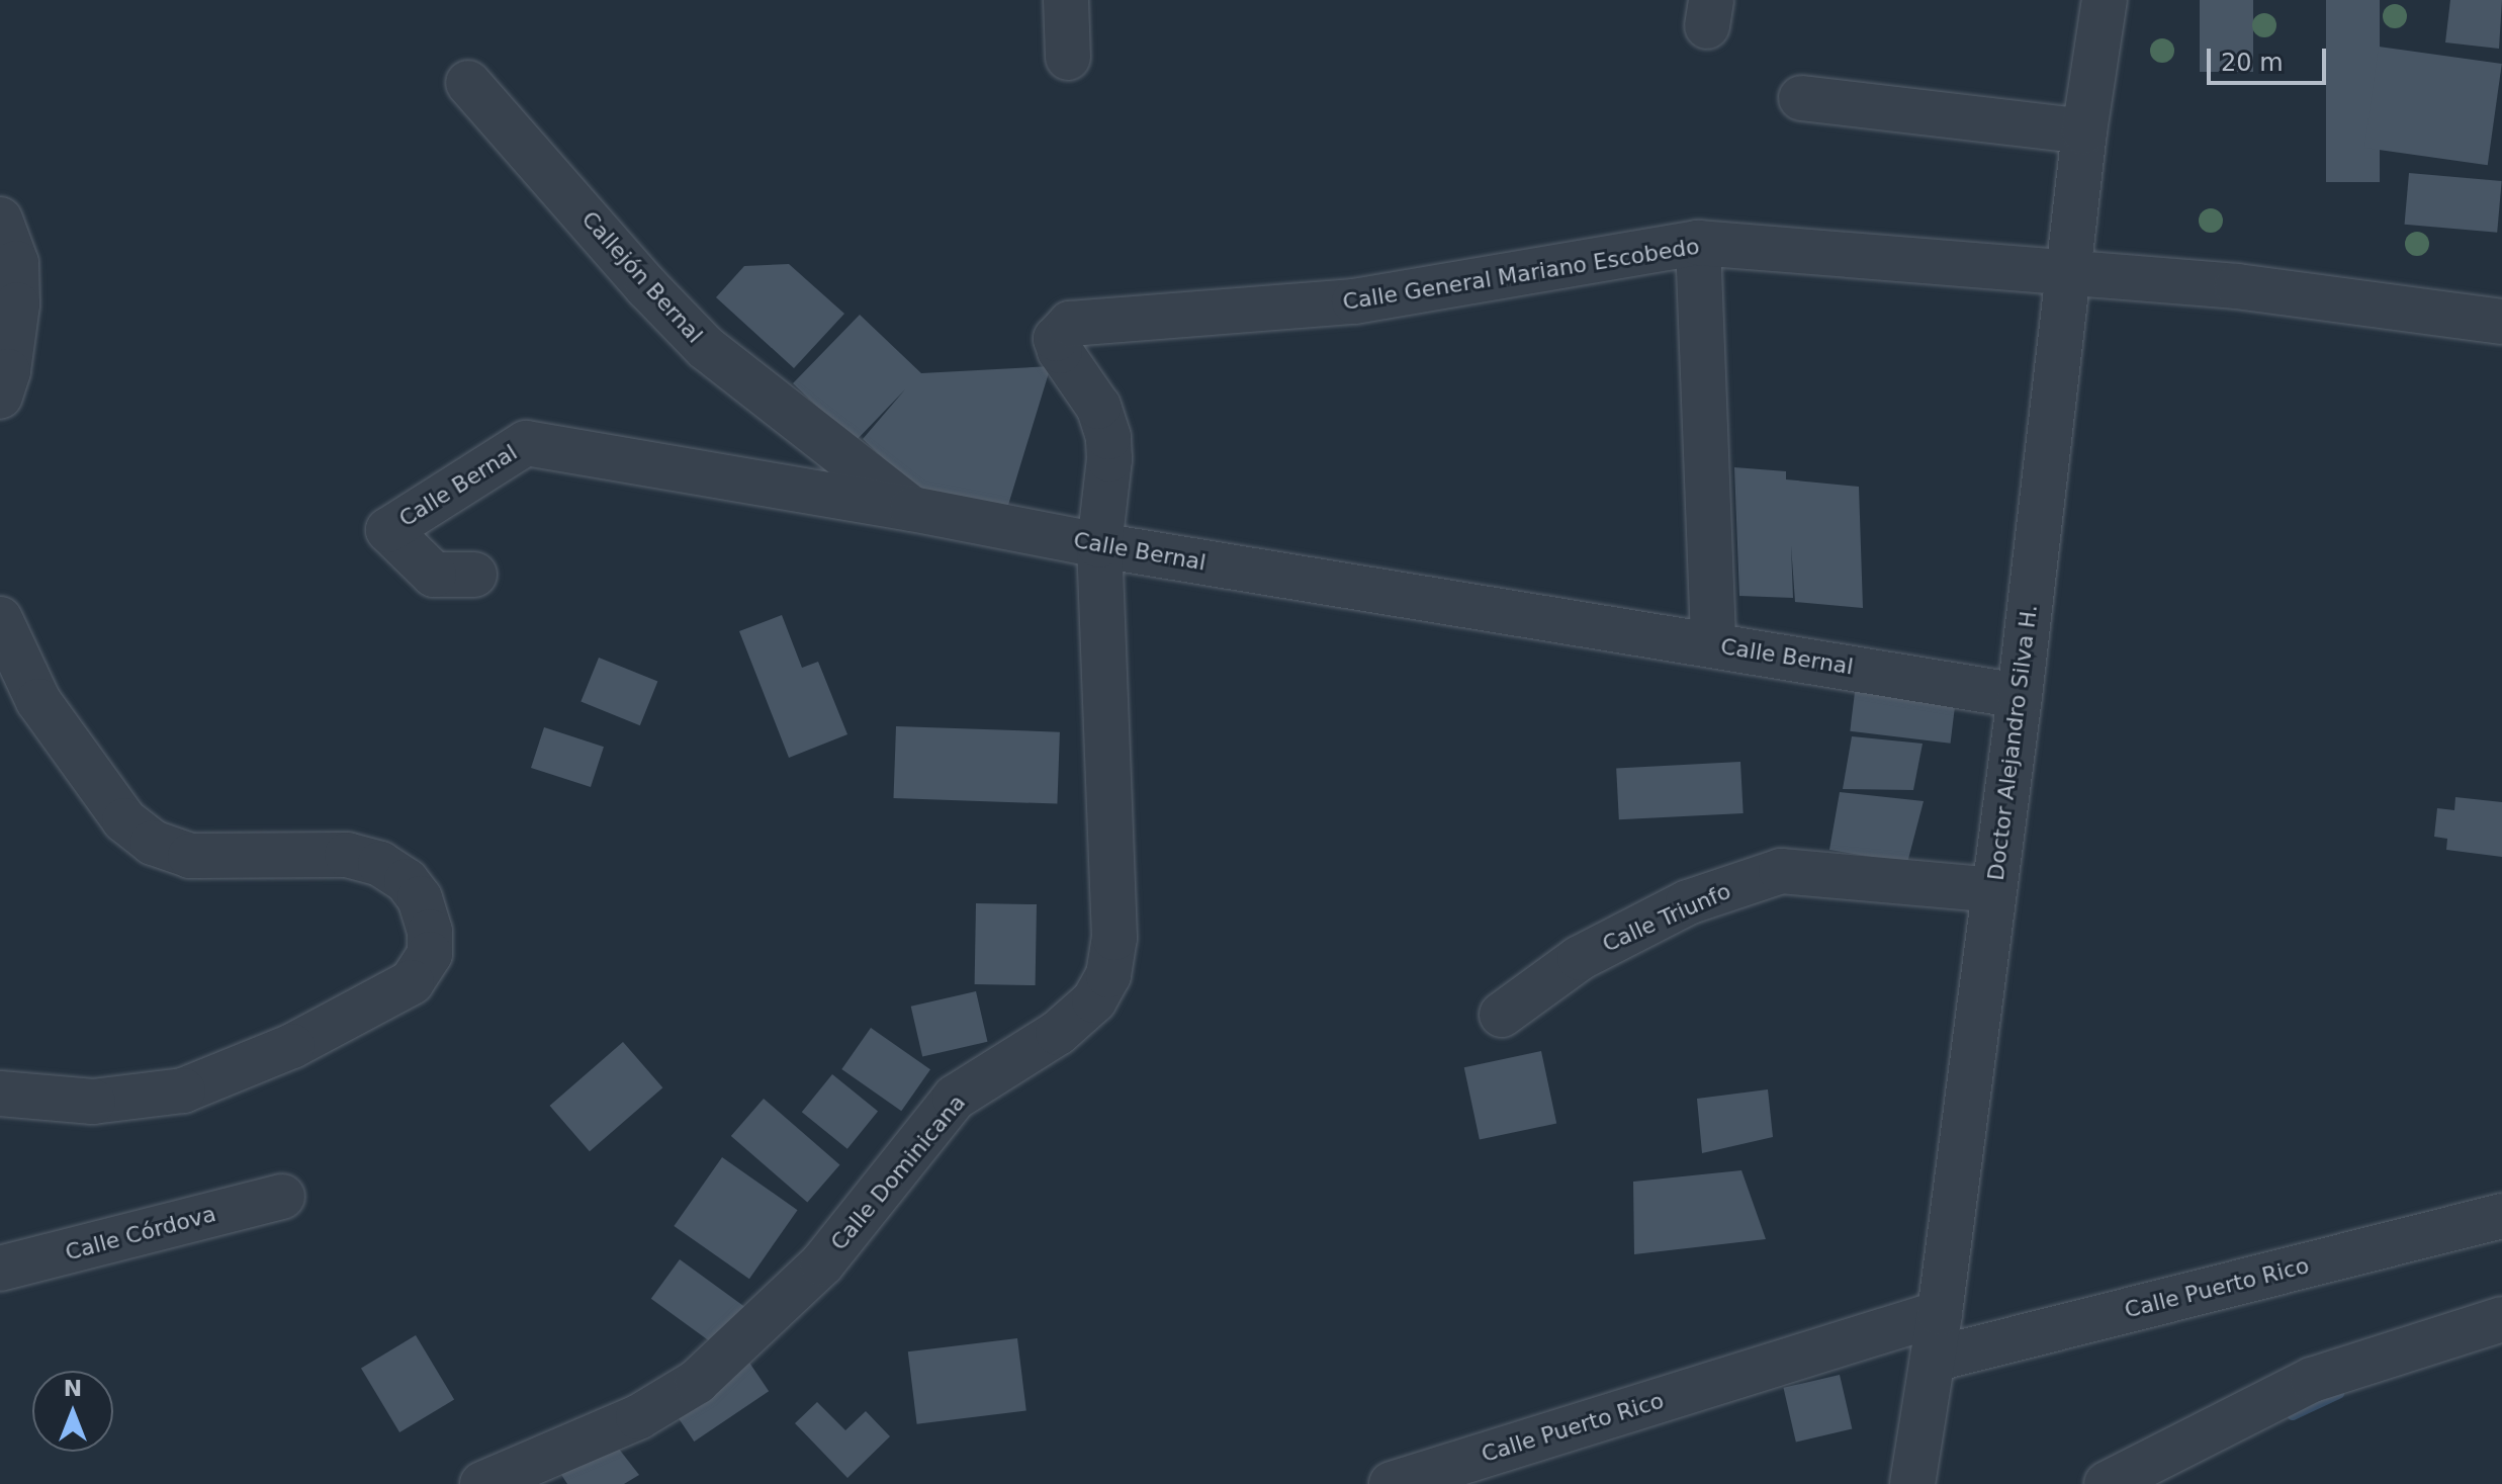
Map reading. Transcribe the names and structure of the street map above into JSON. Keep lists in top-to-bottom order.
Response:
{
  "streets": {
    "street": [
      "Calle General Mariano Escobedo",
      "Callejón Bernal",
      "Calle Bernal",
      "Doctor Alejandro Silva H.",
      "Calle Triunfo",
      "Calle Dominicana",
      "Calle Córdova",
      "Calle Puerto Rico"
    ]
  },
  "crossings": [
    ["Calle General Mariano Escobedo", "Calle Bernal"],
    ["Calle General Mariano Escobedo", "Doctor Alejandro Silva H."],
    ["Calle General Mariano Escobedo", "Calle Dominicana"],
    ["Callejón Bernal", "Calle Bernal"],
    ["Calle Bernal", "Doctor Alejandro Silva H."],
    ["Calle Bernal", "Calle Dominicana"],
    ["Doctor Alejandro Silva H.", "Calle Triunfo"],
    ["Doctor Alejandro Silva H.", "Calle Puerto Rico"]
  ],
  "scale_bar": "20 m",
  "north": "top"
}
